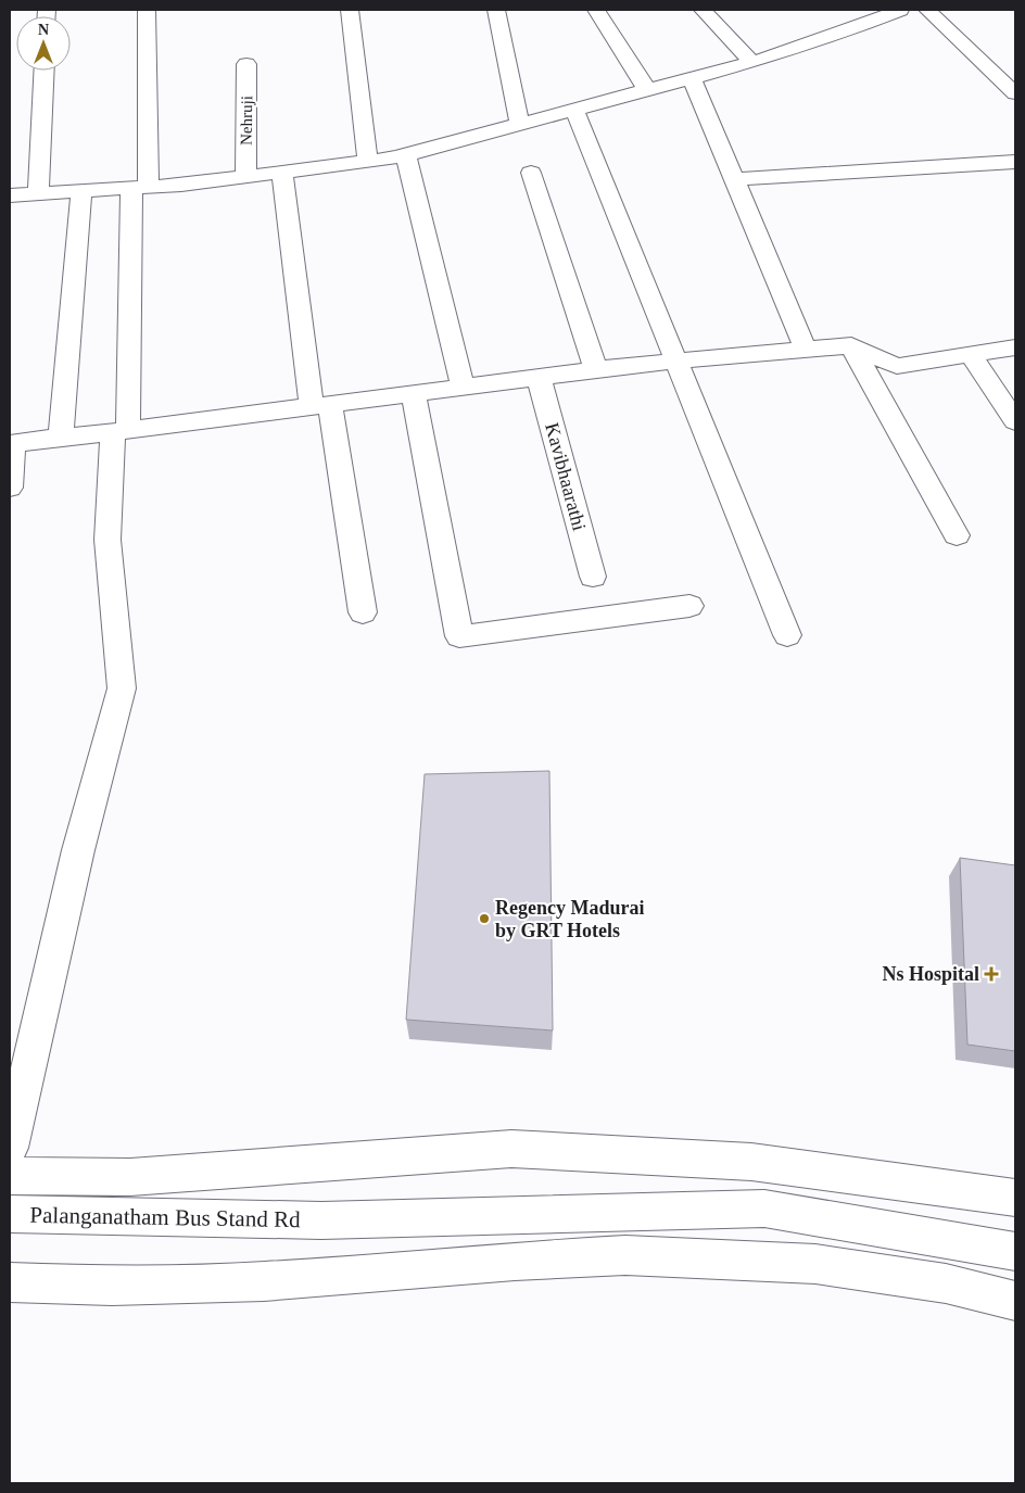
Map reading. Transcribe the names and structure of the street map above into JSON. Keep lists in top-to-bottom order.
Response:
{
  "streets": {
    "street": ["Nehruji", "Kavibhaarathi", "Palanganatham Bus Stand Rd"]
  },
  "places": {
    "other": ["Regency Madurai by GRT Hotels"],
    "health": ["Ns Hospital"]
  },
  "north": "top"
}
